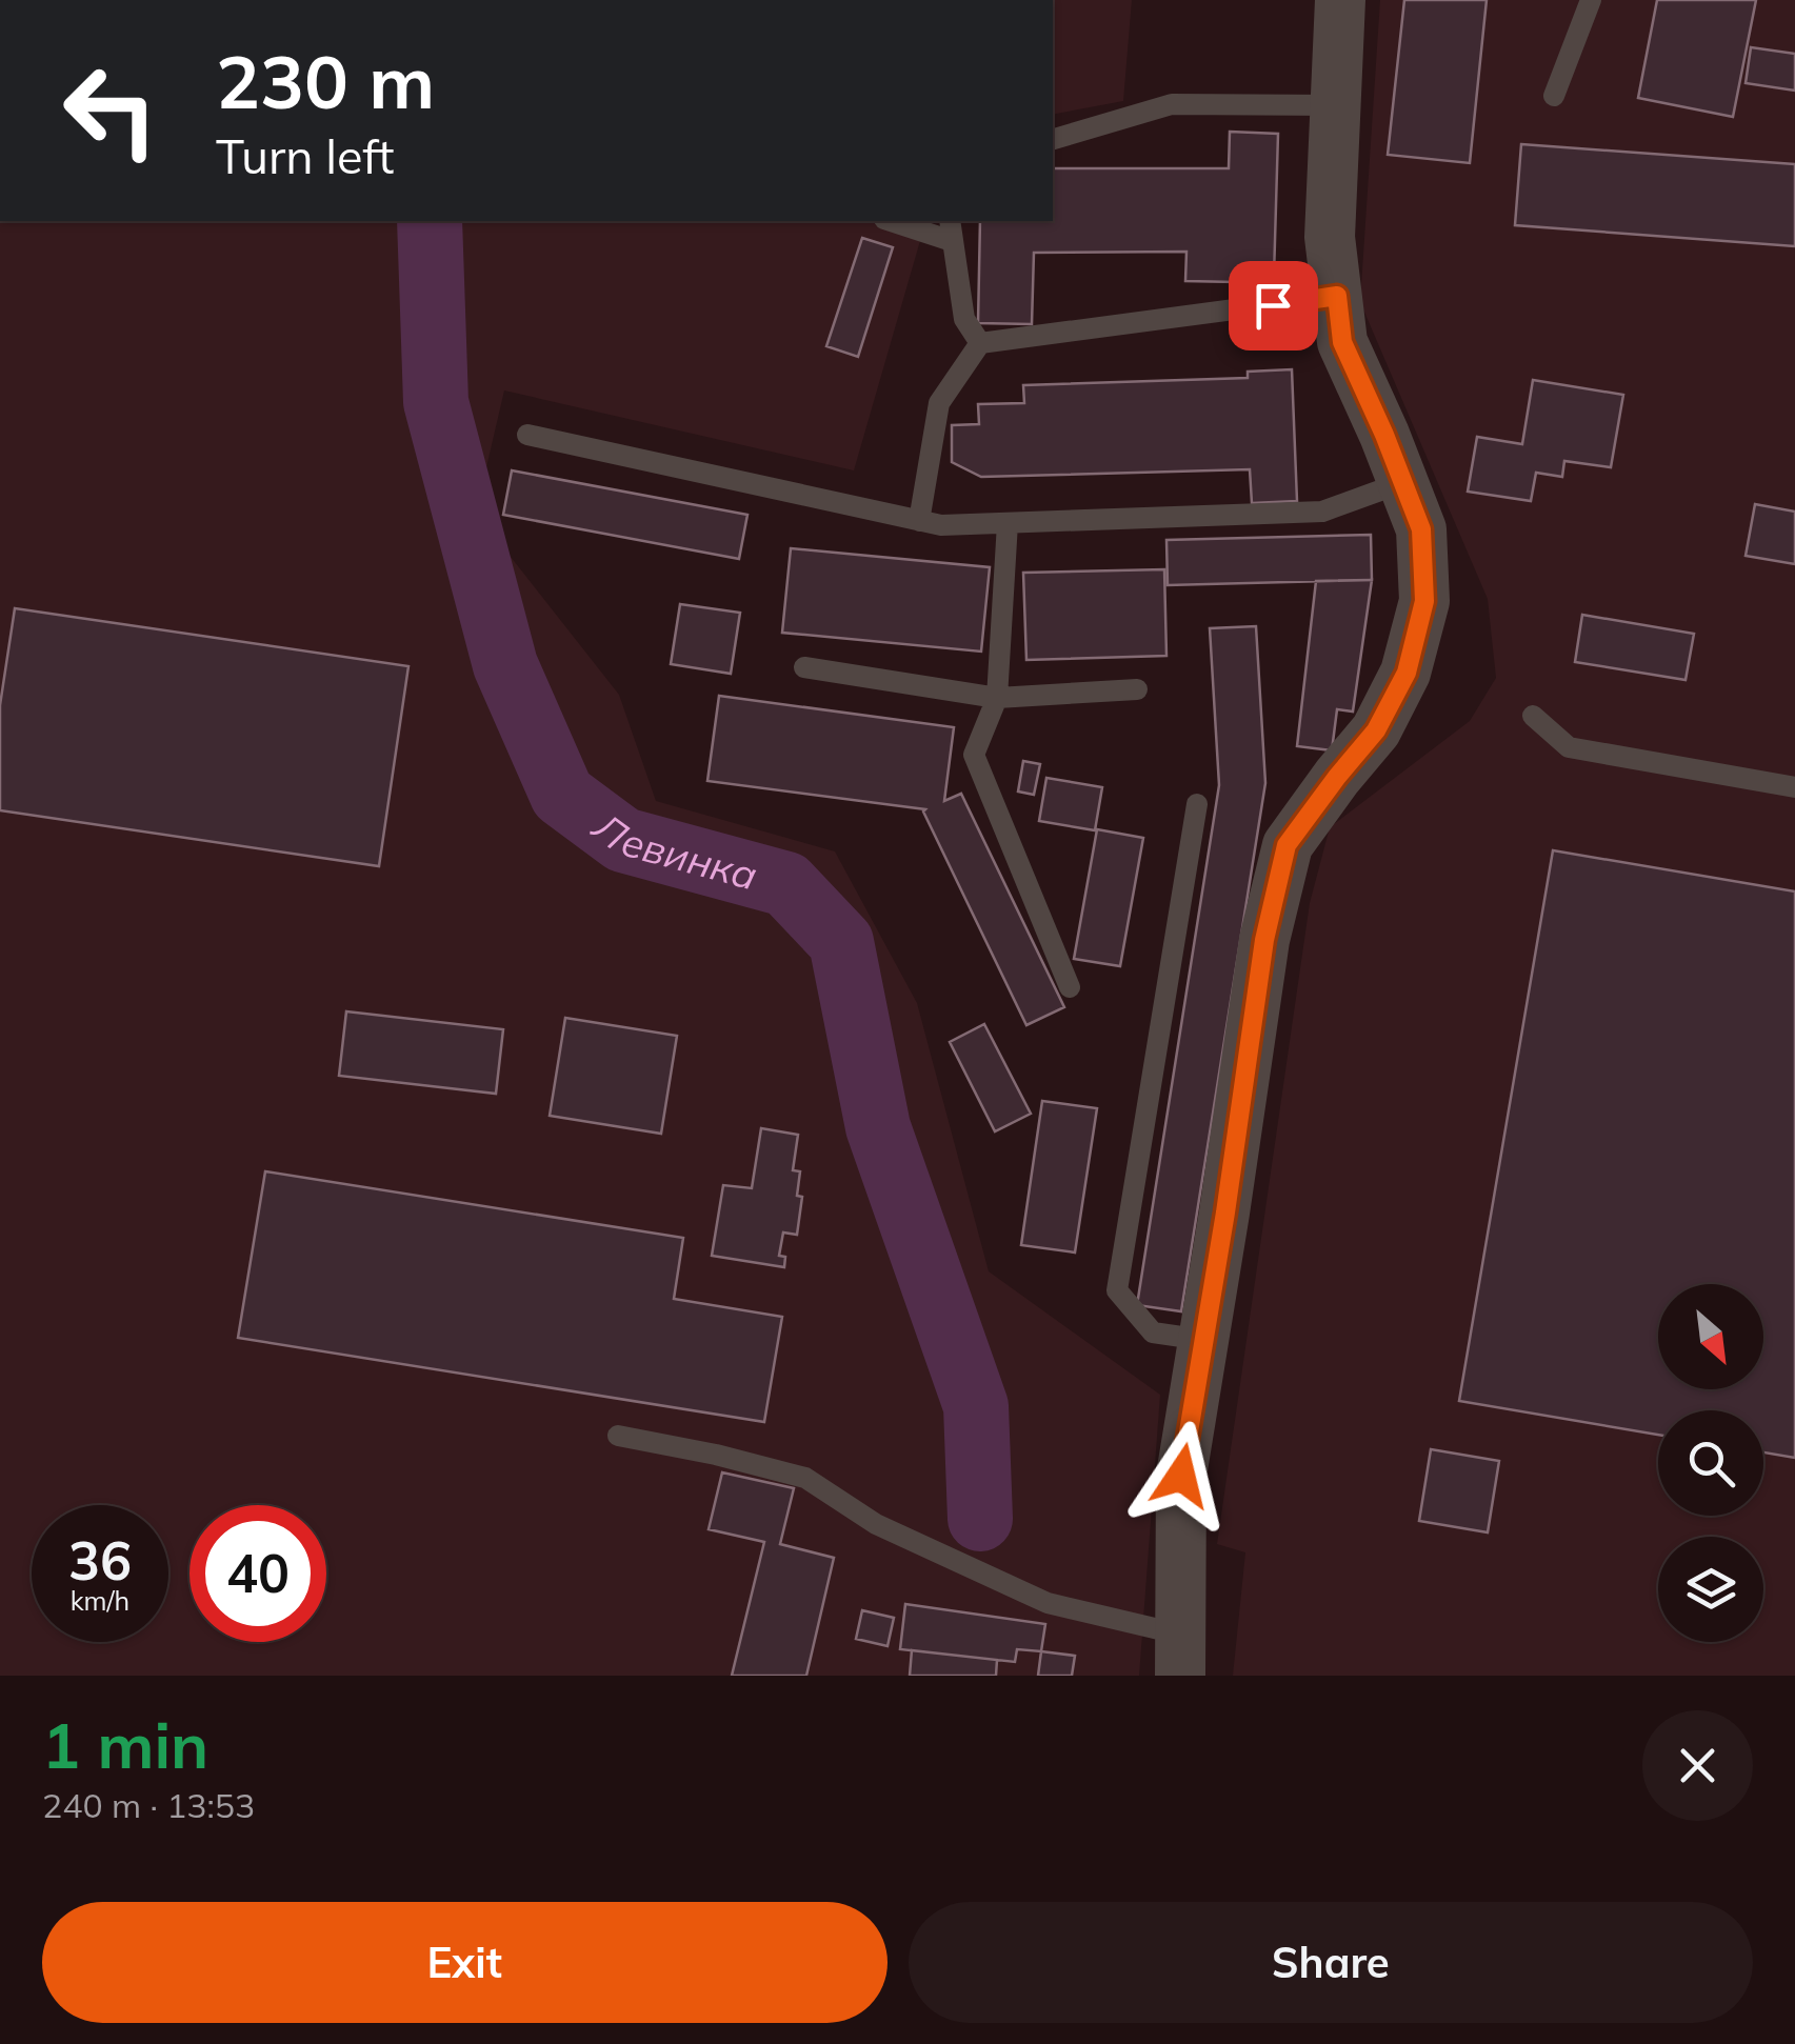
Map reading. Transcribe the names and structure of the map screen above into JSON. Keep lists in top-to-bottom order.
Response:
{
  "water": ["Левинка"],
  "north": "bottom right",
  "page": {
    "turn": ["230 m", "Turn left"],
    "speed": "36 km/h",
    "limit": "40",
    "heading": ["1 min", "240 m · 13:53"],
    "buttons": ["Exit", "Share"]
  }
}
